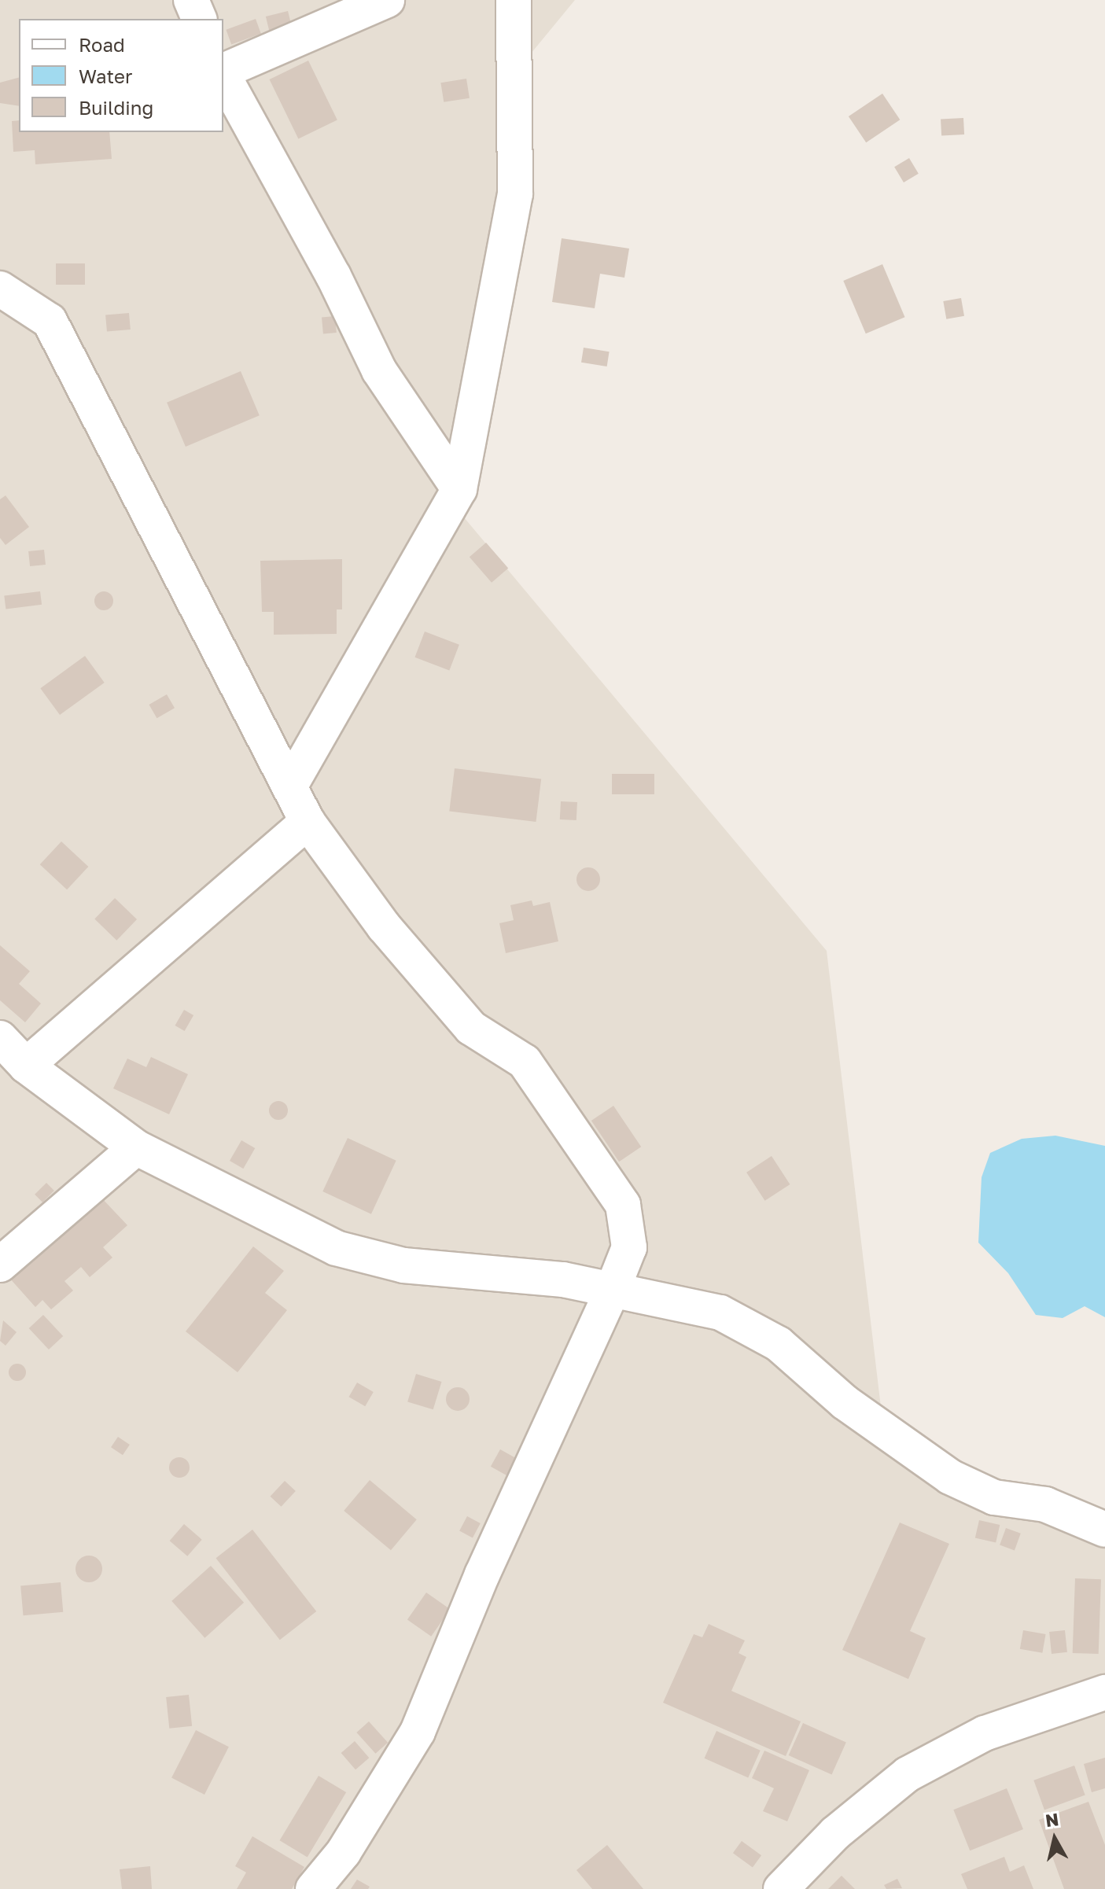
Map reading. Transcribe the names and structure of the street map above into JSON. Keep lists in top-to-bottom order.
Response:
{
  "legend": ["Road", "Water", "Building"],
  "north": "top"
}
